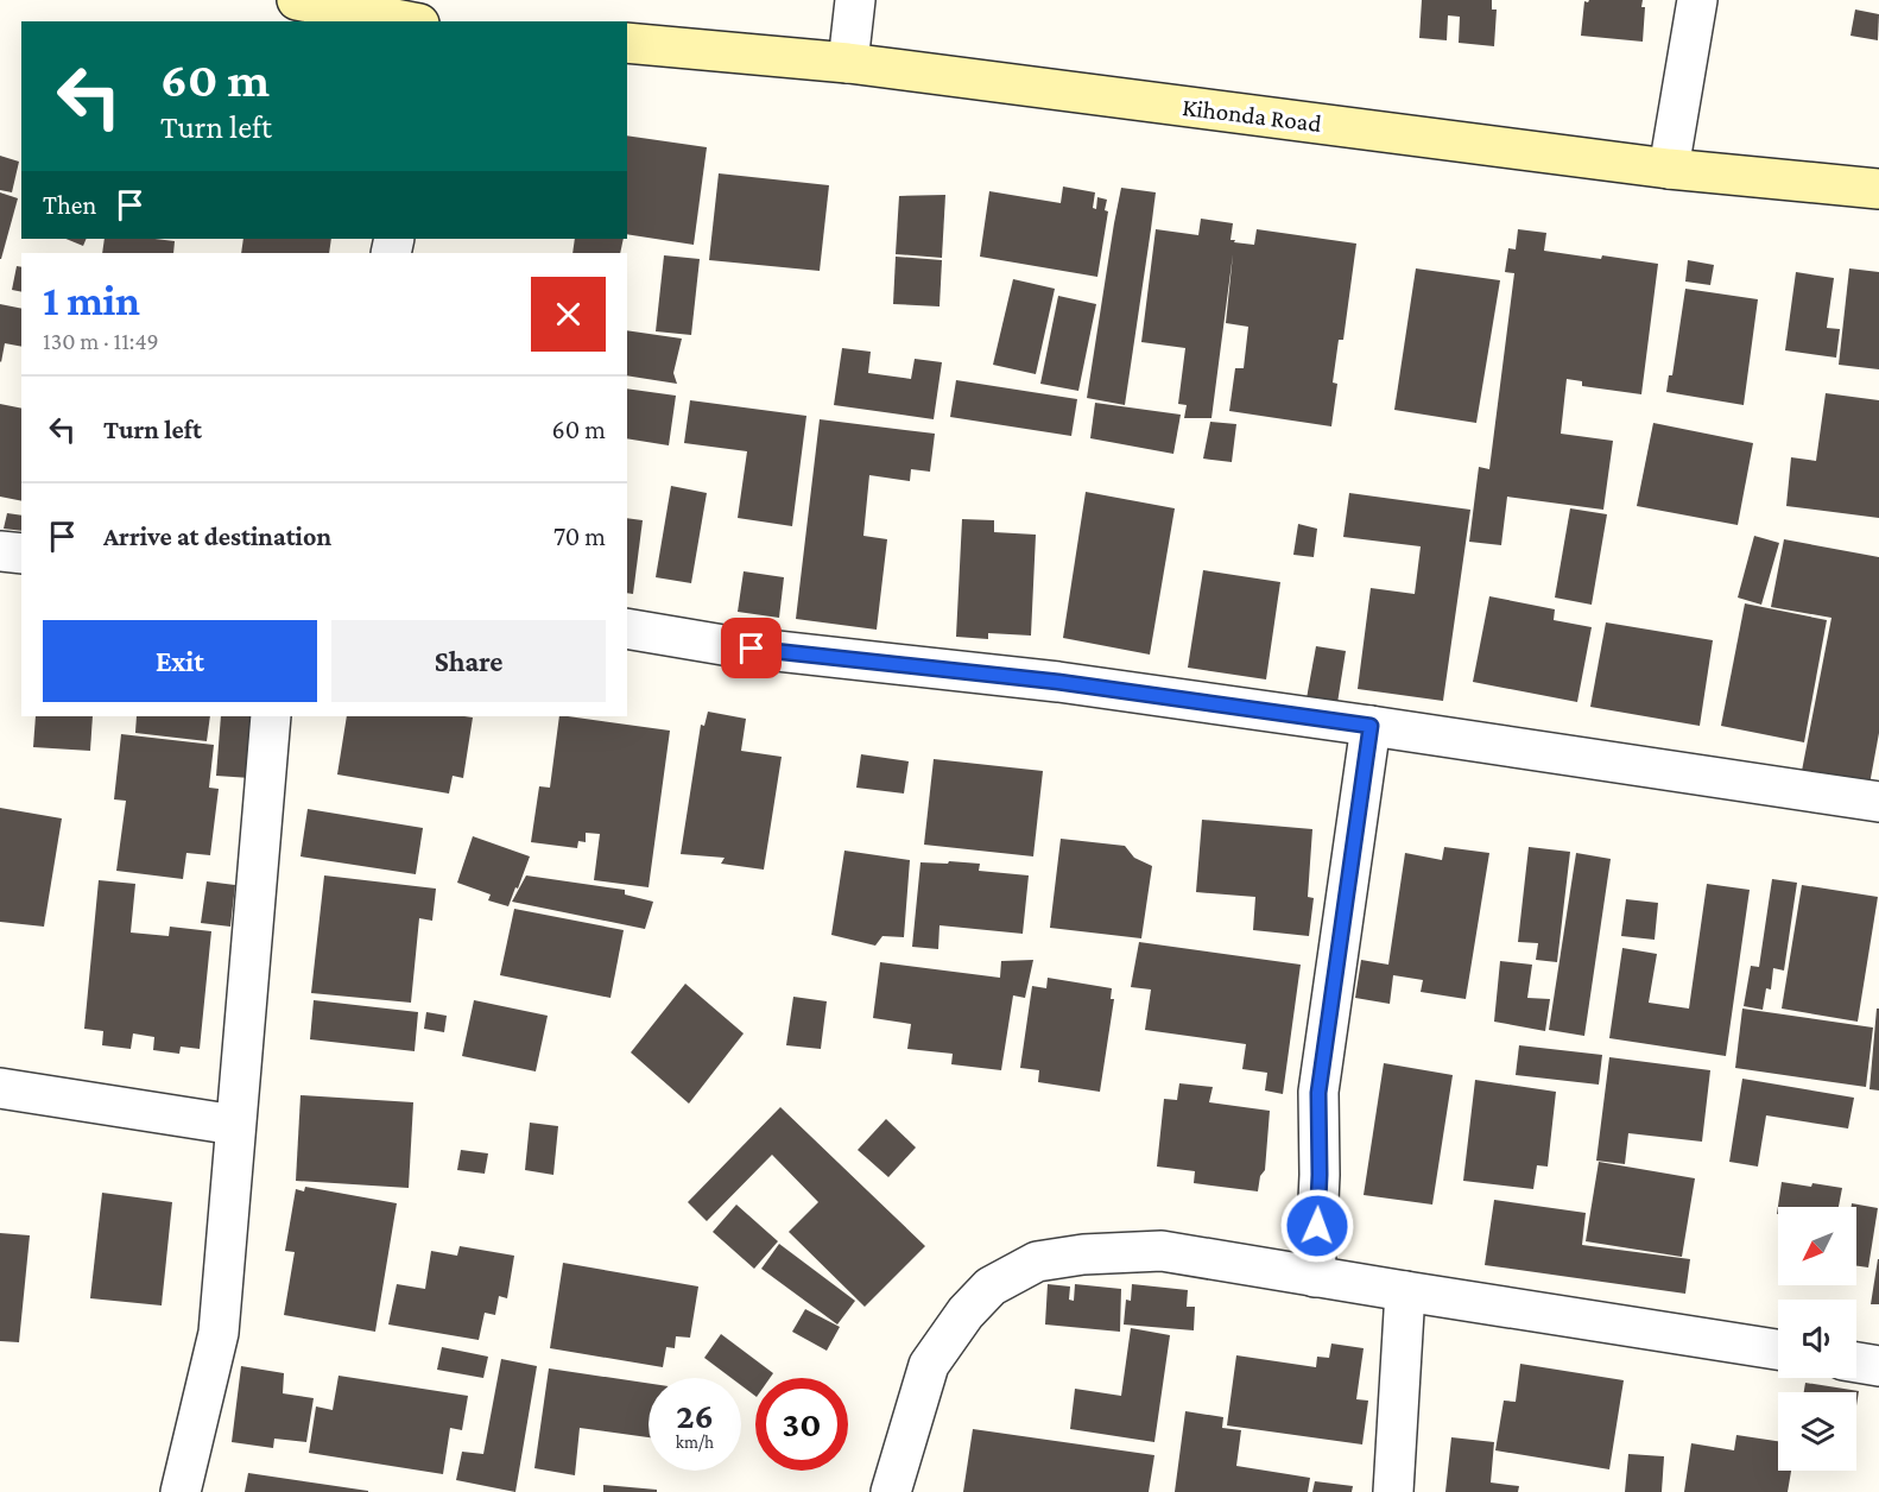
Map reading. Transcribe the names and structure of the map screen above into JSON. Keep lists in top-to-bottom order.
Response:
{
  "streets": {
    "street": ["Kihonda Road"]
  },
  "north": "bottom left",
  "page": {
    "turn": ["60 m", "Turn left"],
    "then": "Then",
    "heading": ["1 min", "130 m · 11:49"],
    "list": [
      {
        "name": "Turn left",
        "value": "60 m"
      },
      {
        "name": "Arrive at destination",
        "value": "70 m"
      }
    ],
    "buttons": ["Exit", "Share"],
    "speed": "26 km/h",
    "limit": "30"
  }
}
